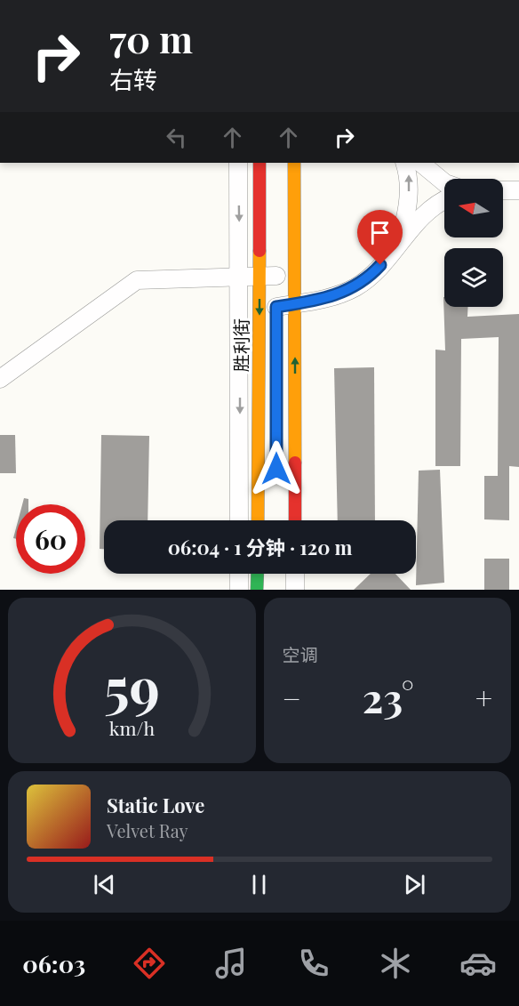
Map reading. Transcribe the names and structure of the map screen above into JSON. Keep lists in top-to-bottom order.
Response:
{
  "streets": {
    "main road": ["胜利街"]
  },
  "north": "left",
  "page": {
    "turn": ["70 m", "右转"],
    "limit": "60",
    "trip": "06:04 · 1 分钟 · 120 m",
    "tile": "空调",
    "heat": ["−", "23°", "+"],
    "song": ["Static Love", "Velvet Ray"],
    "tabs": "06:03",
    "gauge": ["59", "km/h"]
  }
}
